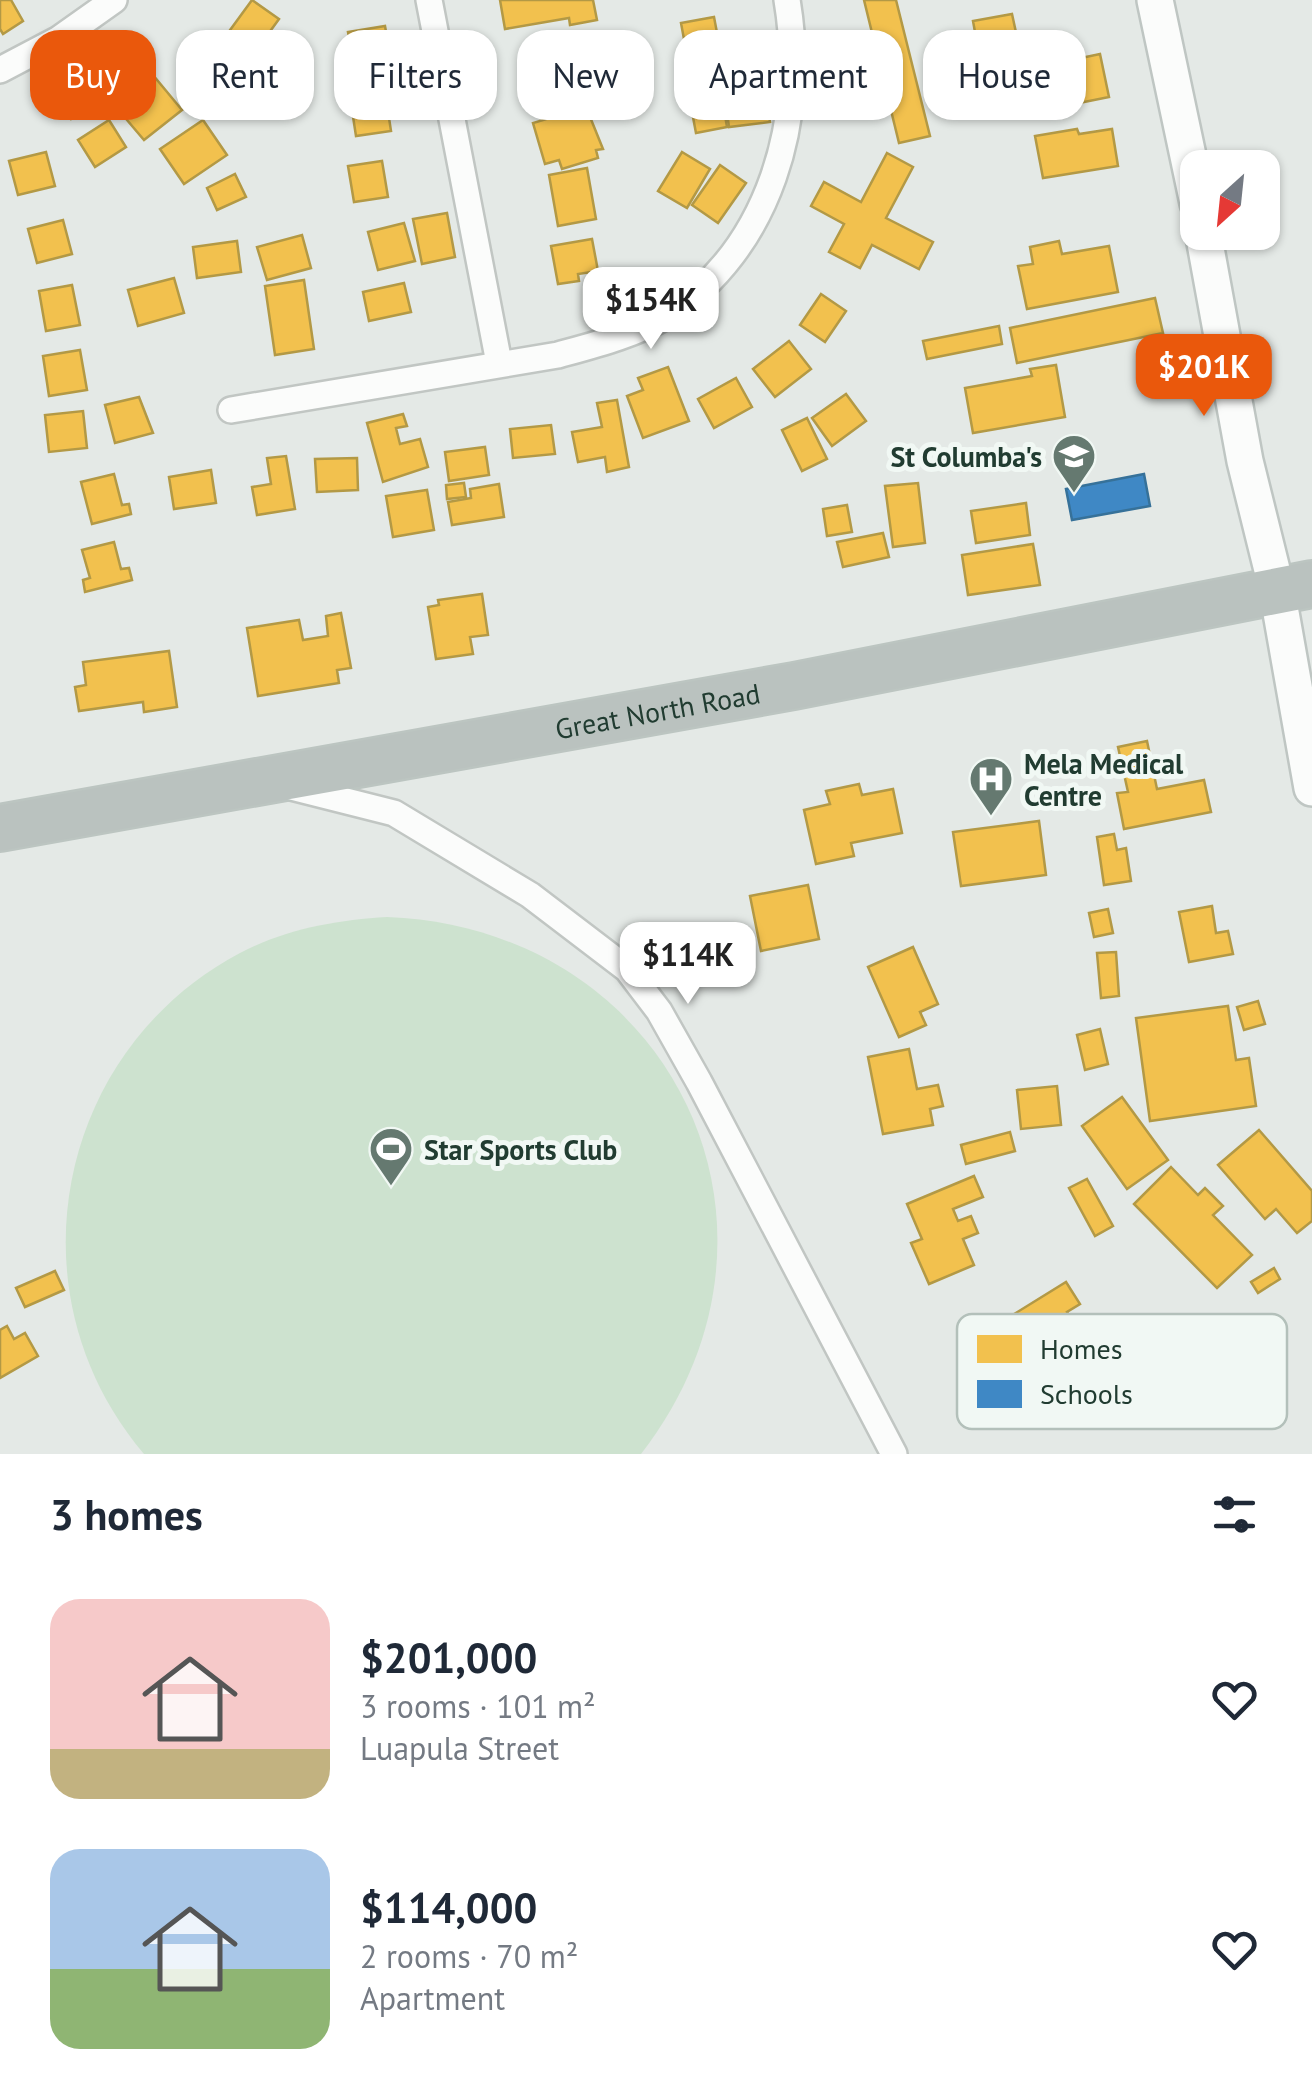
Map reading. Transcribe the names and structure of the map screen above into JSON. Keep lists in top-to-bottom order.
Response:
{
  "streets": {
    "highway": ["Great North Road"]
  },
  "places": {
    "school or university": ["St Columba's"],
    "hospital": ["Mela Medical Centre"],
    "sports": ["Star Sports Club"]
  },
  "legend": ["Homes", "Schools"],
  "north": "bottom left",
  "page": {
    "chip": [
      "Buy",
      "Rent",
      "Filters",
      "New",
      "Apartment",
      "House"
    ],
    "price": ["$154K", "$201K", "$114K"],
    "heading": "3 homes",
    "list": [
      {
        "name": "$201,000",
        "note": "3 rooms · 101 m² · Luapula Street"
      },
      {
        "name": "$114,000",
        "note": "2 rooms · 70 m² · Apartment"
      }
    ]
  }
}
